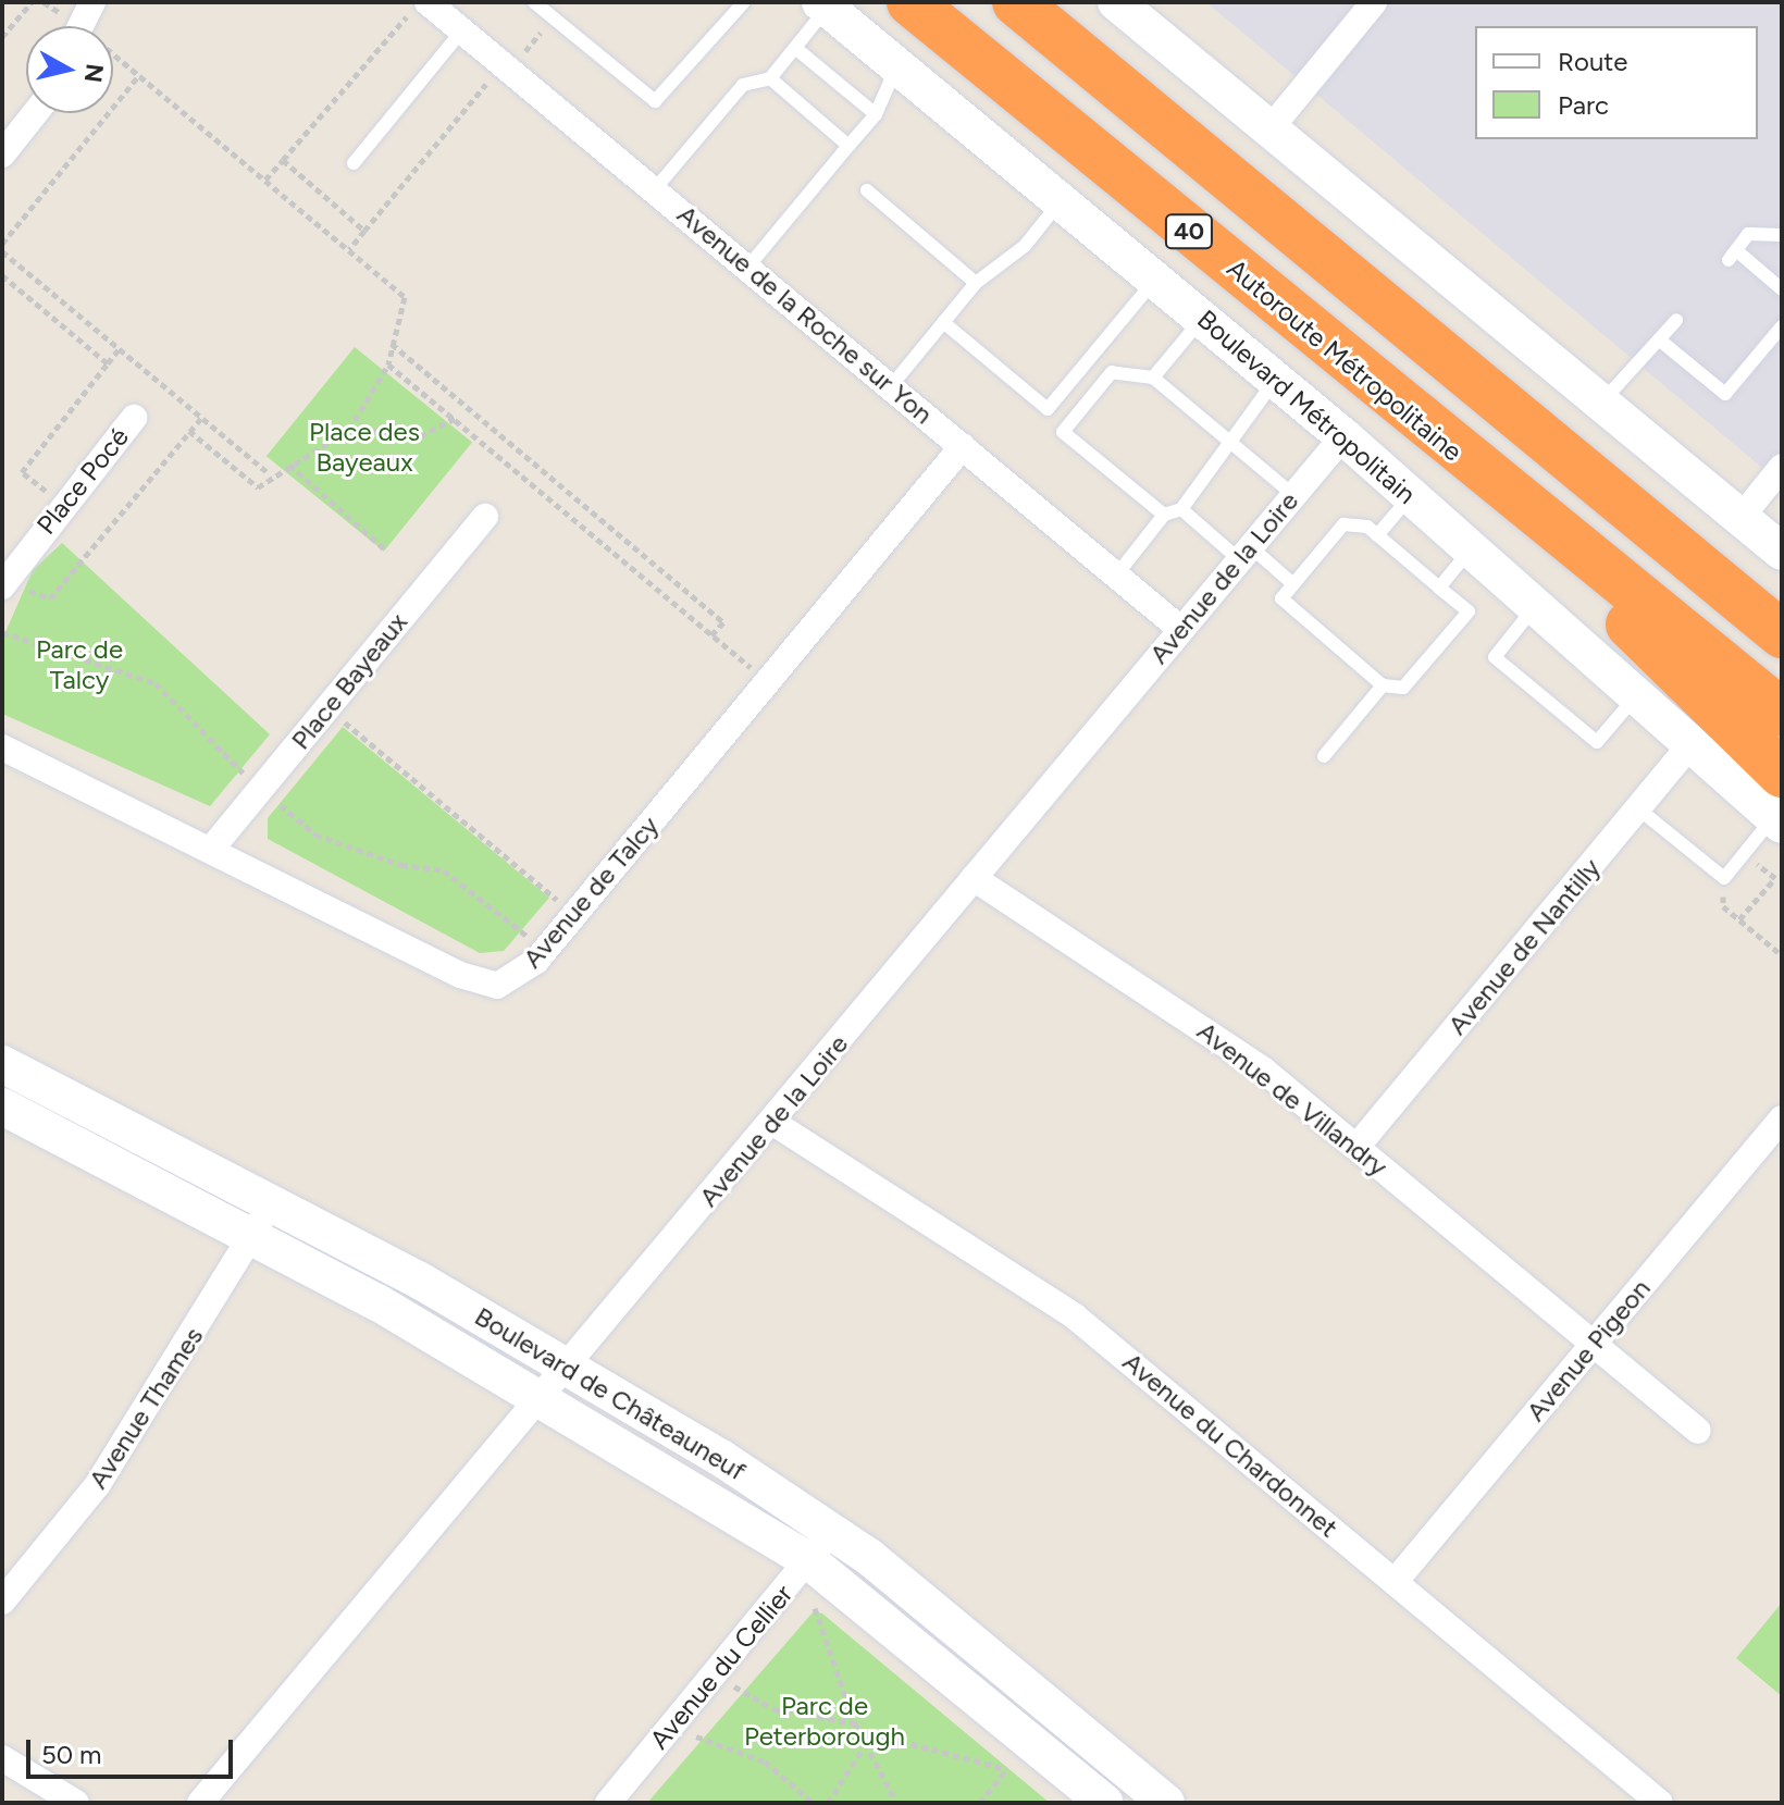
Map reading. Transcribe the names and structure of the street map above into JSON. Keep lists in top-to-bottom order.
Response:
{
  "streets": {
    "highway": ["40", "Autoroute Métropolitaine"],
    "street": [
      "Avenue de la Roche sur Yon",
      "Boulevard Métropolitain",
      "Place Pocé",
      "Avenue de la Loire",
      "Place Bayeaux",
      "Avenue de Talcy",
      "Avenue de Nantilly",
      "Avenue de Villandry",
      "Avenue Pigeon",
      "Boulevard de Châteauneuf",
      "Avenue Thames",
      "Avenue du Chardonnet",
      "Avenue du Cellier"
    ]
  },
  "crossings": [
    ["Avenue de la Roche sur Yon", "Avenue de la Loire"],
    ["Avenue de la Roche sur Yon", "Avenue de Talcy"],
    ["Boulevard Métropolitain", "Avenue de la Loire"],
    ["Boulevard Métropolitain", "Avenue de Nantilly"],
    ["Avenue de la Loire", "Avenue de Villandry"],
    ["Avenue de la Loire", "Boulevard de Châteauneuf"],
    ["Avenue de la Loire", "Avenue du Chardonnet"],
    ["Place Bayeaux", "Avenue de Talcy"],
    ["Avenue de Nantilly", "Avenue de Villandry"],
    ["Avenue de Villandry", "Avenue Pigeon"],
    ["Avenue Pigeon", "Avenue du Chardonnet"],
    ["Boulevard de Châteauneuf", "Avenue Thames"],
    ["Boulevard de Châteauneuf", "Avenue du Cellier"]
  ],
  "parks": ["Place des Bayeaux", "Parc de Talcy", "Parc de Peterborough"],
  "legend": ["Route", "Parc"],
  "scale_bar": "50 m",
  "north": "right"
}
